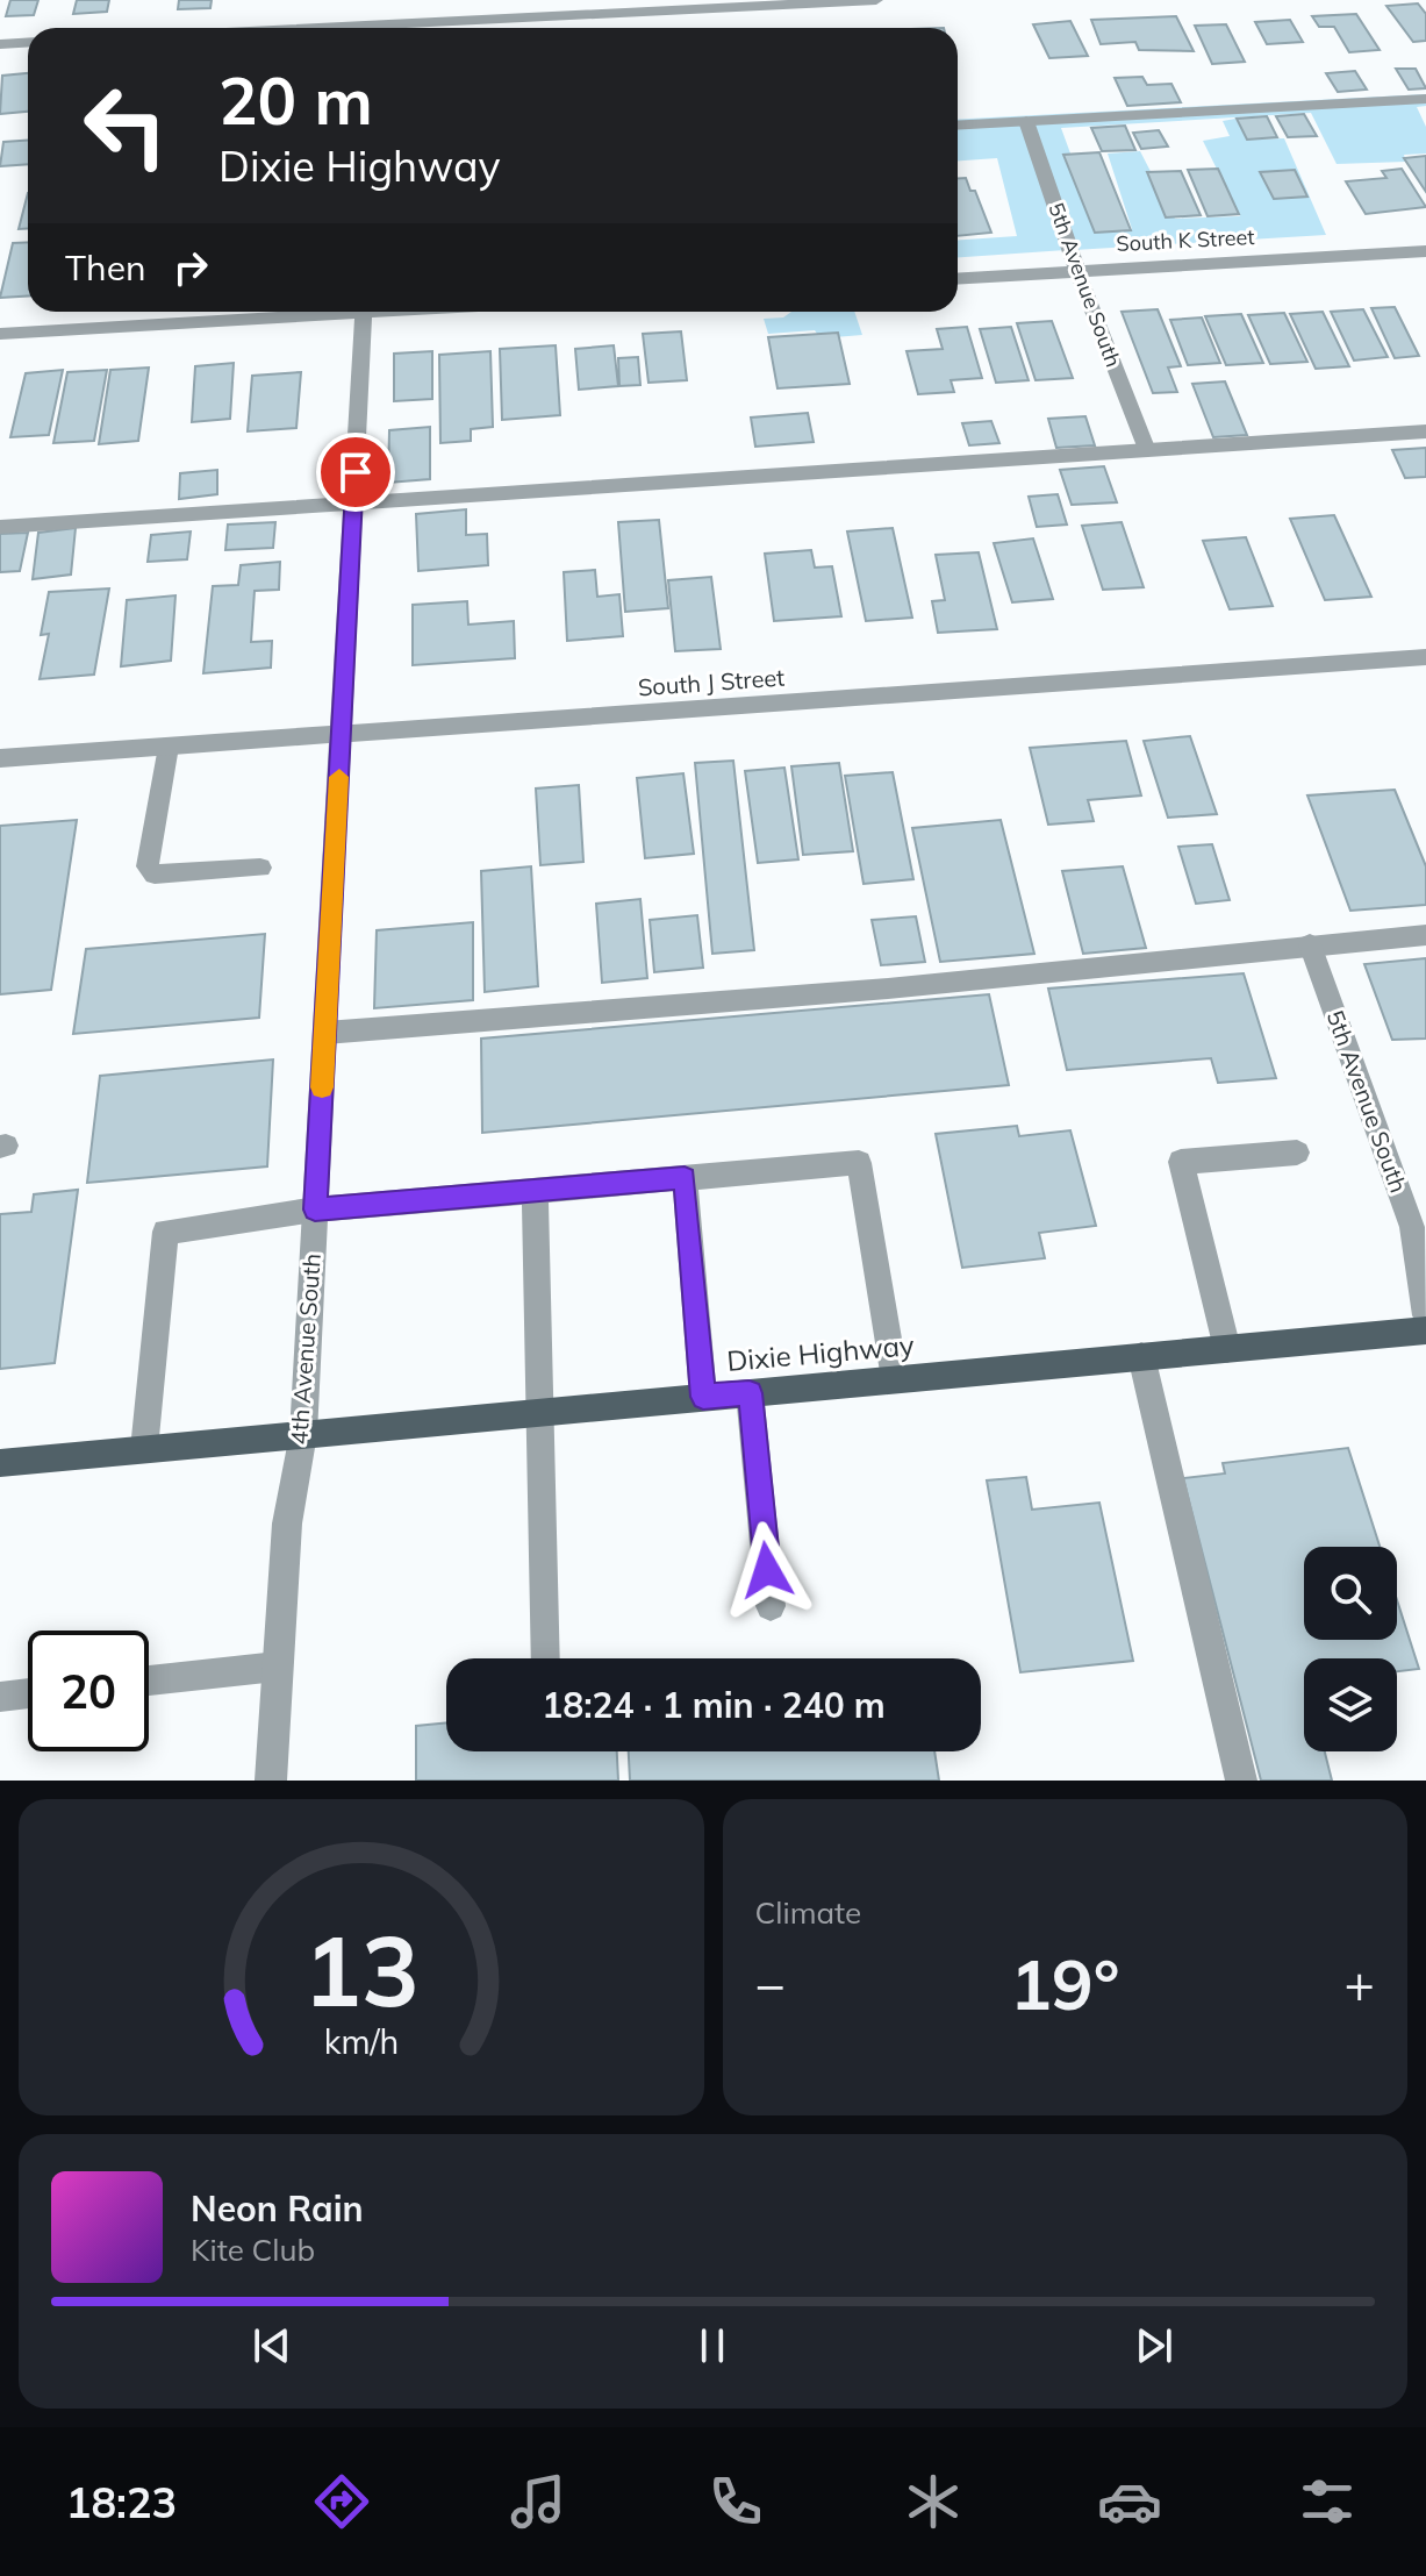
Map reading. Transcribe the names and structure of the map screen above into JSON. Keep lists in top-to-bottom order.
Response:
{
  "streets": {
    "main road": ["Dixie Highway"],
    "street": [
      "South K Street",
      "5th Avenue South",
      "South J Street",
      "4th Avenue South"
    ]
  },
  "crossings": [
    ["South K Street", "5th Avenue South"],
    ["South J Street", "4th Avenue South"],
    ["4th Avenue South", "Dixie Highway"]
  ],
  "page": {
    "turn": ["20 m", "Dixie Highway"],
    "then": "Then",
    "limit": "20",
    "trip": "18:24 · 1 min · 240 m",
    "tile": "Climate",
    "heat": ["−", "19°", "+"],
    "song": ["Neon Rain", "Kite Club"],
    "tabs": "18:23",
    "gauge": ["13", "km/h"]
  }
}
